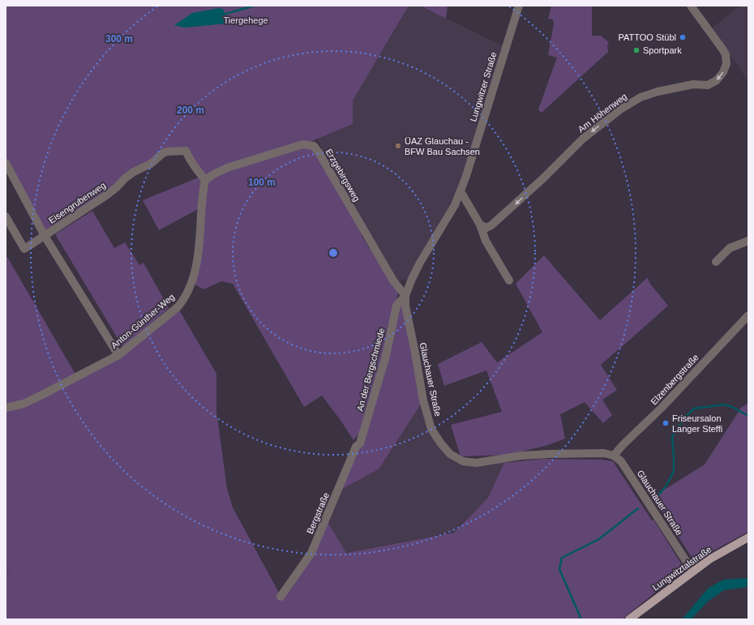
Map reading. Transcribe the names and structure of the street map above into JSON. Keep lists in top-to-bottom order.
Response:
{
  "streets": {
    "main road": ["Lungwitztalstraße"],
    "street": [
      "Lungwitzer Straße",
      "Am Höhenweg",
      "Erzgebirgsweg",
      "Eisengrubenweg",
      "Anton-Günther-Weg",
      "An der Bergschmiede",
      "Glauchauer Straße",
      "Elzenbergstraße",
      "Bergstraße"
    ]
  },
  "crossings": [
    ["Lungwitzer Straße", "Glauchauer Straße"],
    ["Erzgebirgsweg", "Eisengrubenweg"],
    ["Erzgebirgsweg", "Anton-Günther-Weg"],
    ["Erzgebirgsweg", "An der Bergschmiede"],
    ["Erzgebirgsweg", "Glauchauer Straße"],
    ["Eisengrubenweg", "Anton-Günther-Weg"],
    ["An der Bergschmiede", "Glauchauer Straße"],
    ["An der Bergschmiede", "Bergstraße"],
    ["Glauchauer Straße", "Elzenbergstraße"],
    ["Glauchauer Straße", "Lungwitztalstraße"]
  ],
  "one_way": ["Am Höhenweg"],
  "parks": ["Tiergehege"],
  "places": [
    "PATTOO Stübl",
    "Sportpark",
    "ÜAZ Glauchau - BFW Bau Sachsen",
    "Friseursalon Langer Steffi"
  ],
  "rings": ["300 m", "200 m", "100 m"]
}
